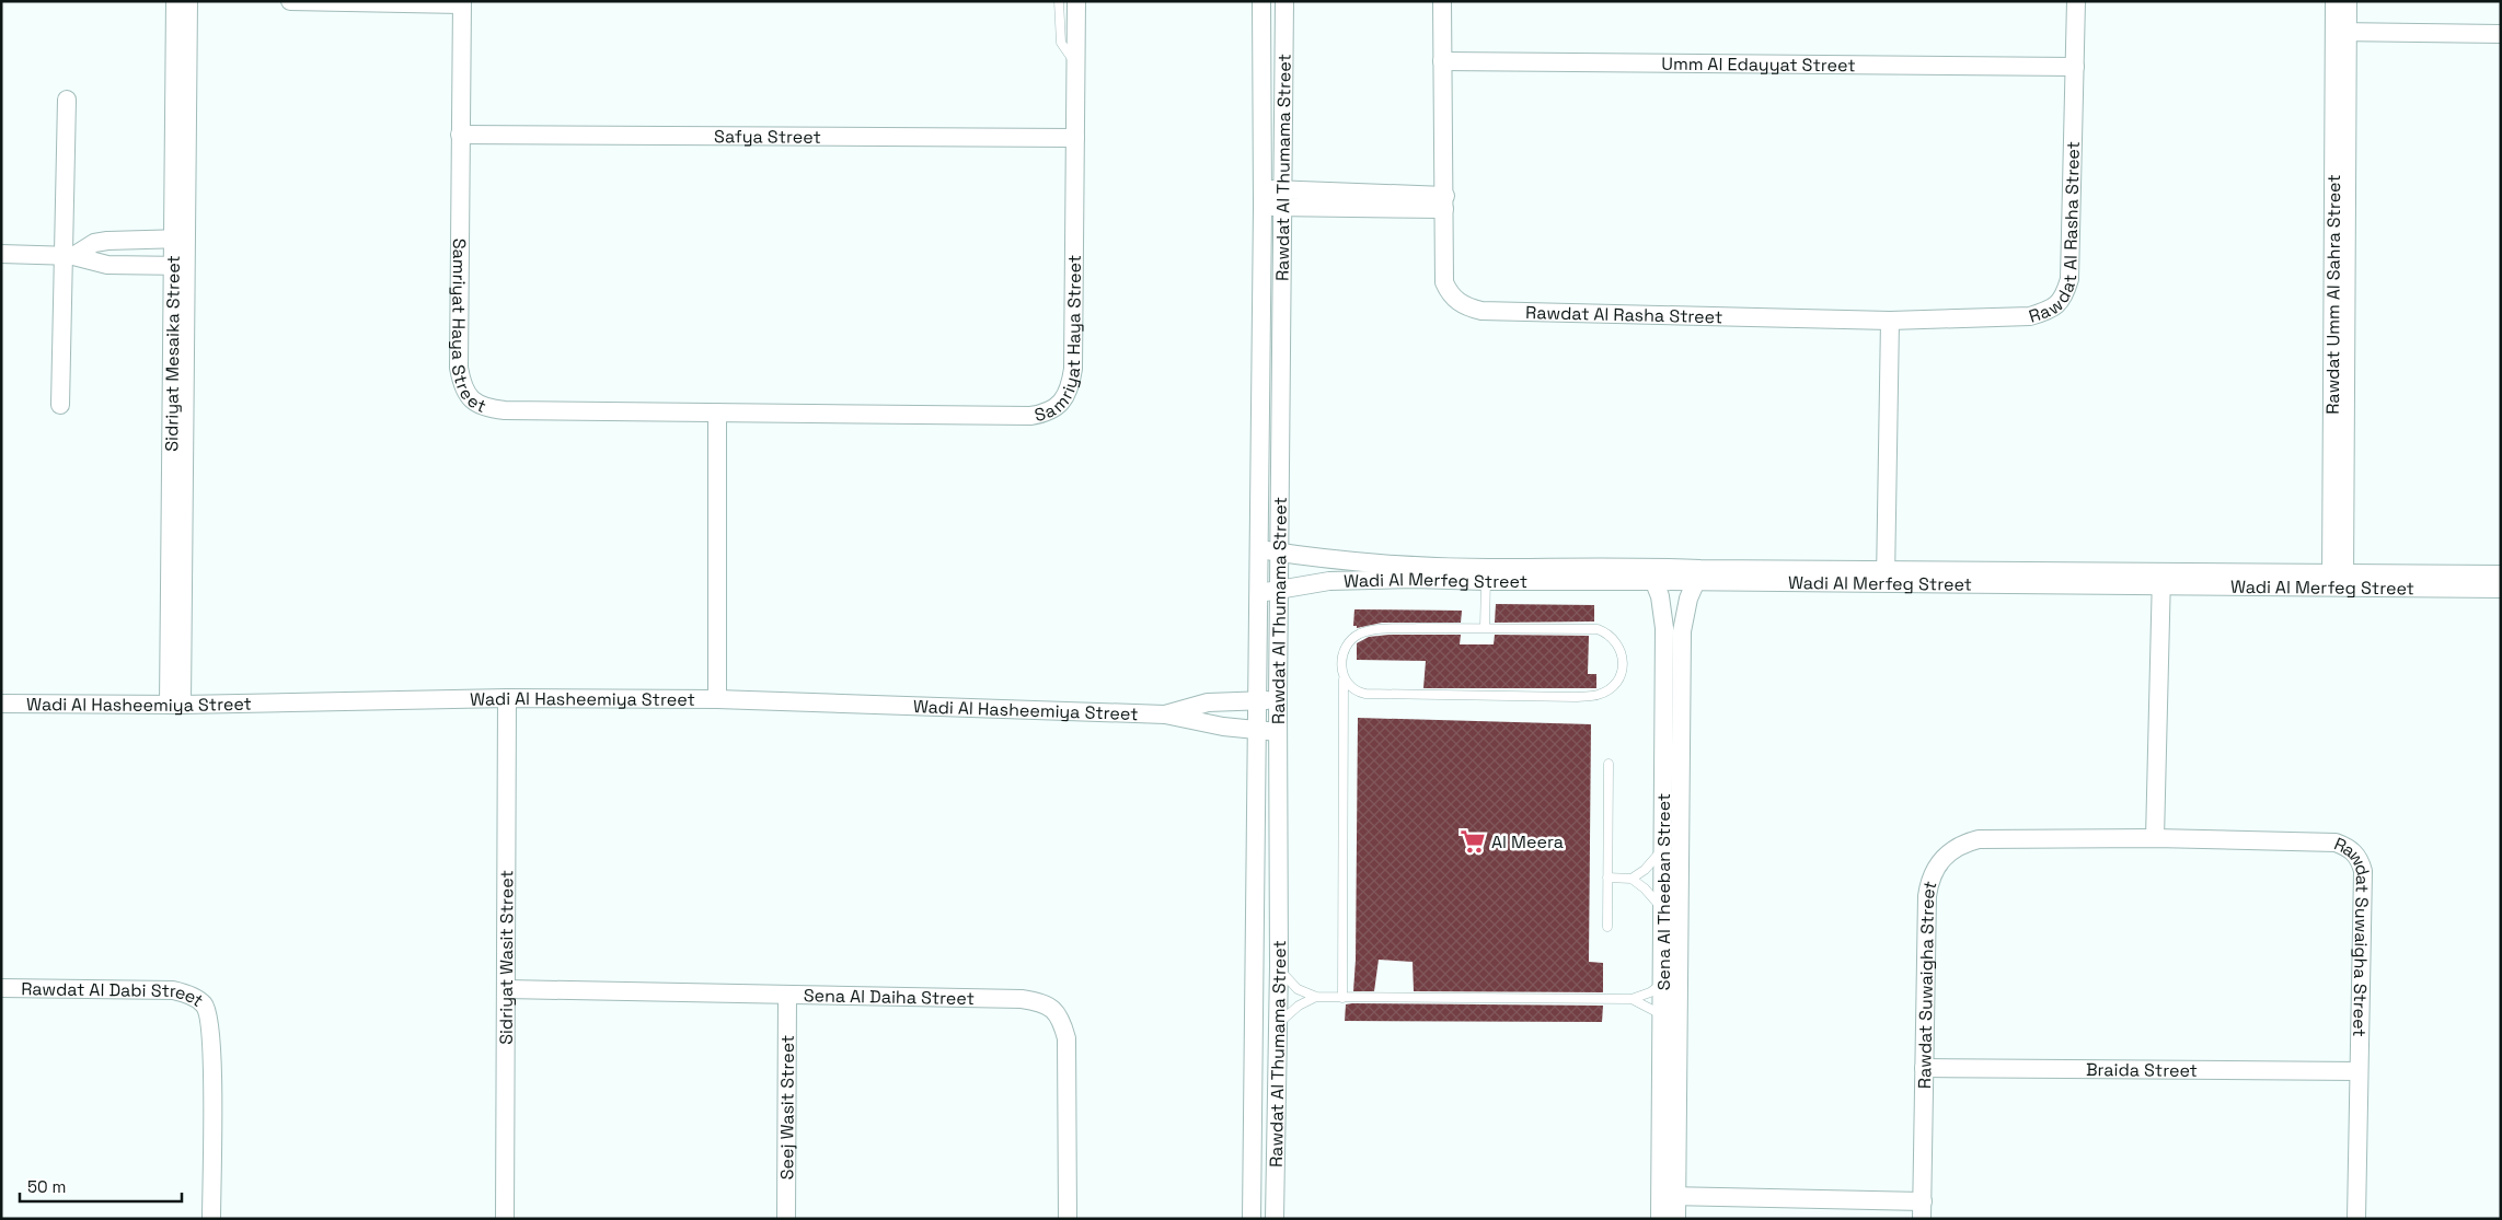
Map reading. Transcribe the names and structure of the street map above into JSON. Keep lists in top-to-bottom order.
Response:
{
  "streets": {
    "street": [
      "Umm Al Edayyat Street",
      "Safya Street",
      "Rawdat Al Thumama Street",
      "Rawdat Al Rasha Street",
      "Rawdat Umm Al Sahra Street",
      "Samriyat Haya Street",
      "Sidriyat Mesaika Street",
      "Wadi Al Merfeg Street",
      "Wadi Al Hasheemiya Street",
      "Sena Al Theeban Street",
      "Rawdat Suwaigha Street",
      "Sidriyat Wasit Street",
      "Sena Al Daiha Street",
      "Rawdat Al Dabi Street",
      "Braida Street",
      "Seej Wasit Street"
    ]
  },
  "crossings": [
    ["Umm Al Edayyat Street", "Rawdat Al Rasha Street"],
    ["Safya Street", "Samriyat Haya Street"],
    ["Rawdat Al Thumama Street", "Wadi Al Merfeg Street"],
    ["Rawdat Al Thumama Street", "Wadi Al Hasheemiya Street"],
    ["Rawdat Umm Al Sahra Street", "Wadi Al Merfeg Street"],
    ["Sidriyat Mesaika Street", "Wadi Al Hasheemiya Street"],
    ["Wadi Al Merfeg Street", "Sena Al Theeban Street"],
    ["Wadi Al Hasheemiya Street", "Sidriyat Wasit Street"],
    ["Sena Al Theeban Street", "Rawdat Suwaigha Street"],
    ["Rawdat Suwaigha Street", "Braida Street"],
    ["Sidriyat Wasit Street", "Sena Al Daiha Street"],
    ["Sena Al Daiha Street", "Seej Wasit Street"]
  ],
  "places": {
    "supermarket": ["Al Meera"]
  },
  "scale_bar": "50 m"
}
